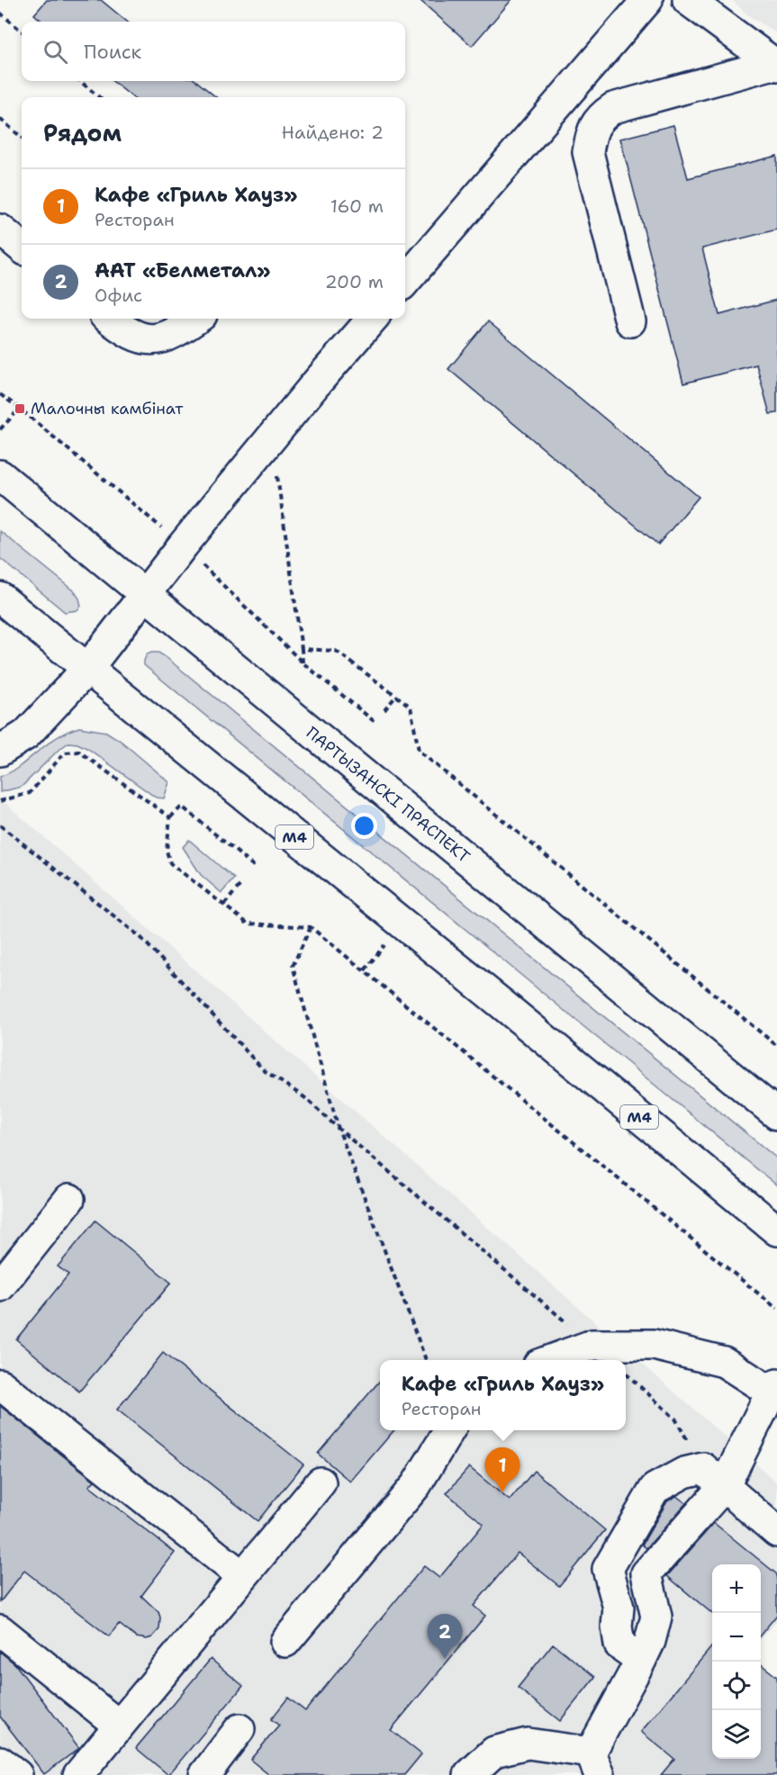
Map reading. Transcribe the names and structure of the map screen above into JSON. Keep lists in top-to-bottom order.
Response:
{
  "streets": {
    "main road": ["ПАРТЫЗАНСКІ ПРАСПЕКТ", "М4"]
  },
  "places": {
    "transit": ["Малочны камбінат"]
  },
  "page": {
    "search": "Поиск",
    "heading": ["Рядом", "Найдено: 2"],
    "list": [
      {
        "mark": "1",
        "name": "Кафе «Гриль Хауз»",
        "note": "Ресторан",
        "value": "160 m"
      },
      {
        "mark": "2",
        "name": "ААТ «Белметал»",
        "note": "Офис",
        "value": "200 m"
      }
    ],
    "popup": ["Кафе «Гриль Хауз»", "Ресторан"],
    "pins": ["1", "2"],
    "map_buttons": ["+", "−"]
  }
}
